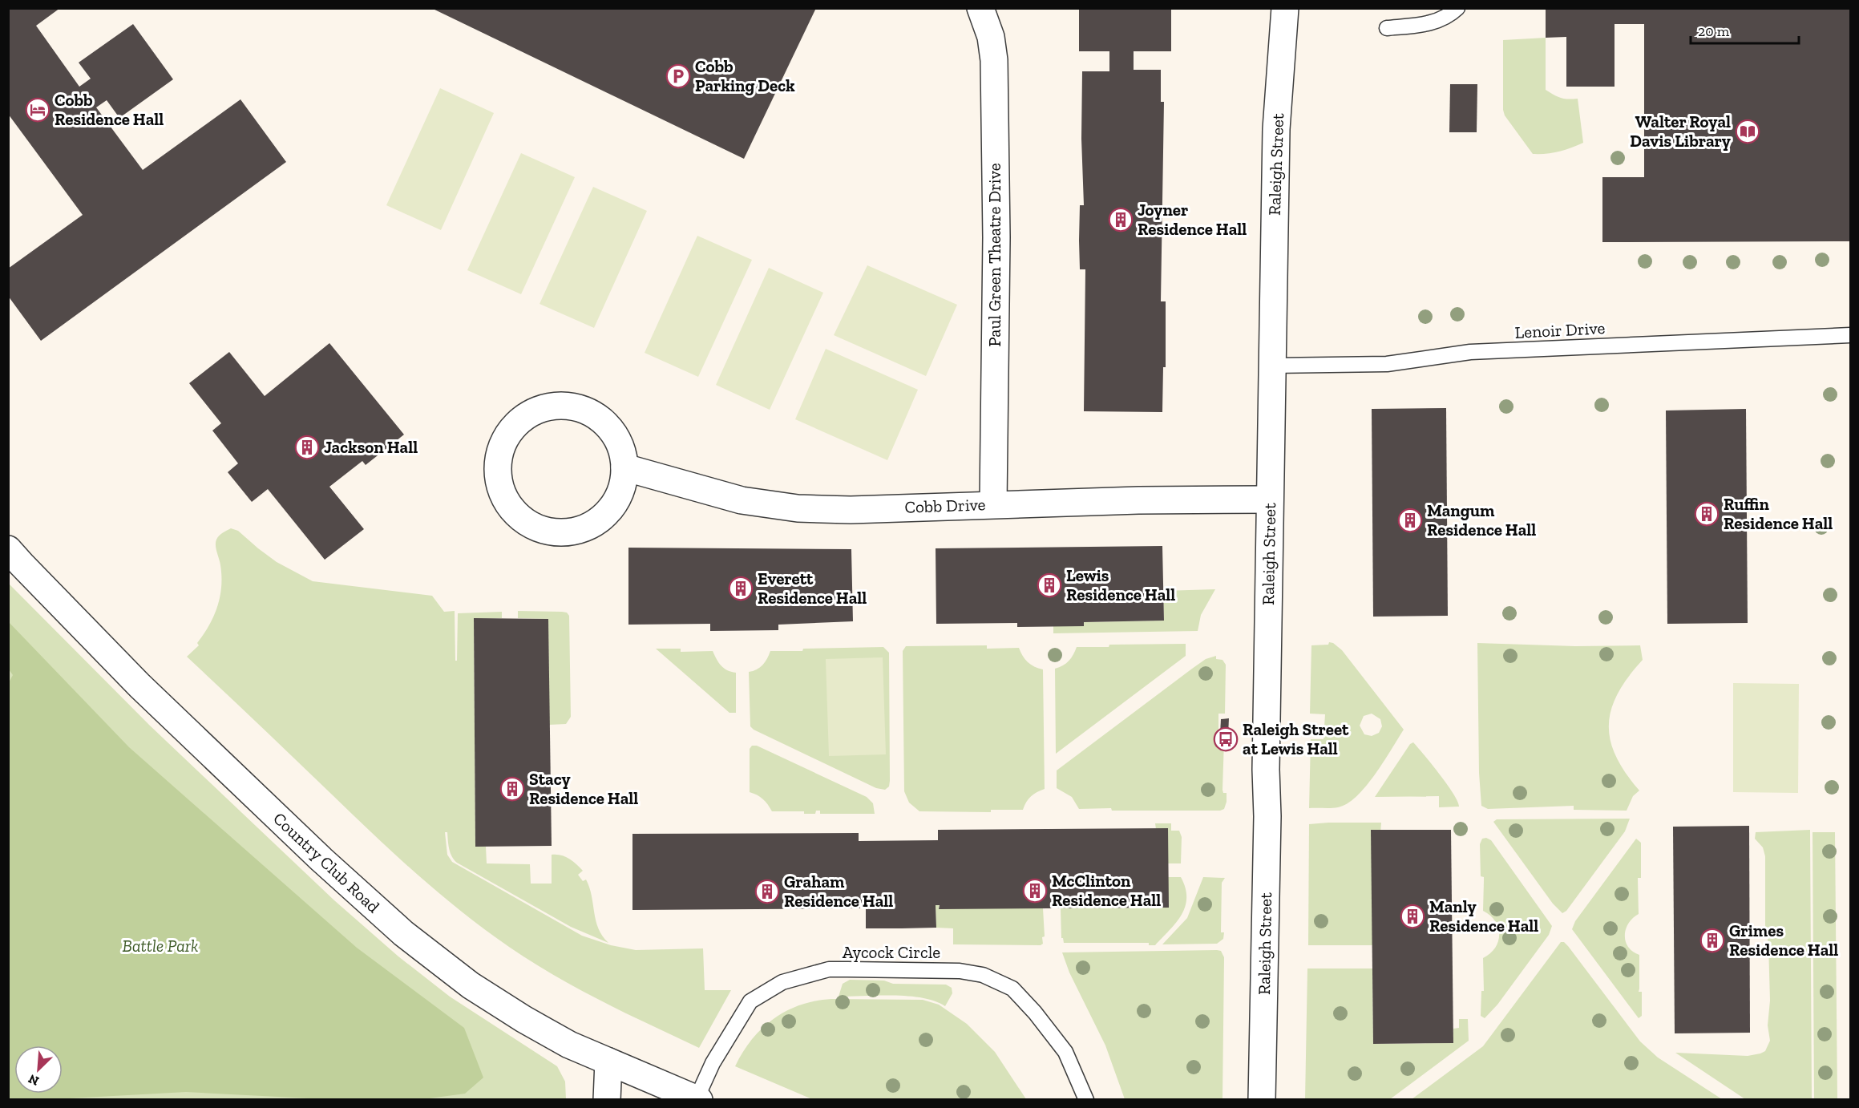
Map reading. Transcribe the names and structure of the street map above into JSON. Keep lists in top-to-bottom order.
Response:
{
  "streets": {
    "street": [
      "Raleigh Street",
      "Paul Green Theatre Drive",
      "Cobb Drive",
      "Country Club Road"
    ],
    "lane": ["Lenoir Drive", "Aycock Circle"]
  },
  "crossings": [
    ["Raleigh Street", "Lenoir Drive"],
    ["Raleigh Street", "Cobb Drive"],
    ["Paul Green Theatre Drive", "Cobb Drive"],
    ["Country Club Road", "Aycock Circle"]
  ],
  "parks": ["Battle Park"],
  "places": {
    "parking": ["Cobb Parking Deck"],
    "hotel": ["Cobb Residence Hall"],
    "library": ["Walter Royal Davis Library"],
    "building": [
      "Joyner Residence Hall",
      "Jackson Hall",
      "Ruffin Residence Hall",
      "Mangum Residence Hall",
      "Lewis Residence Hall",
      "Everett Residence Hall",
      "Stacy Residence Hall",
      "McClinton Residence Hall",
      "Graham Residence Hall",
      "Manly Residence Hall",
      "Grimes Residence Hall"
    ],
    "bus stop": ["Raleigh Street at Lewis Hall"]
  },
  "scale_bar": "20 m",
  "north": "bottom left"
}
